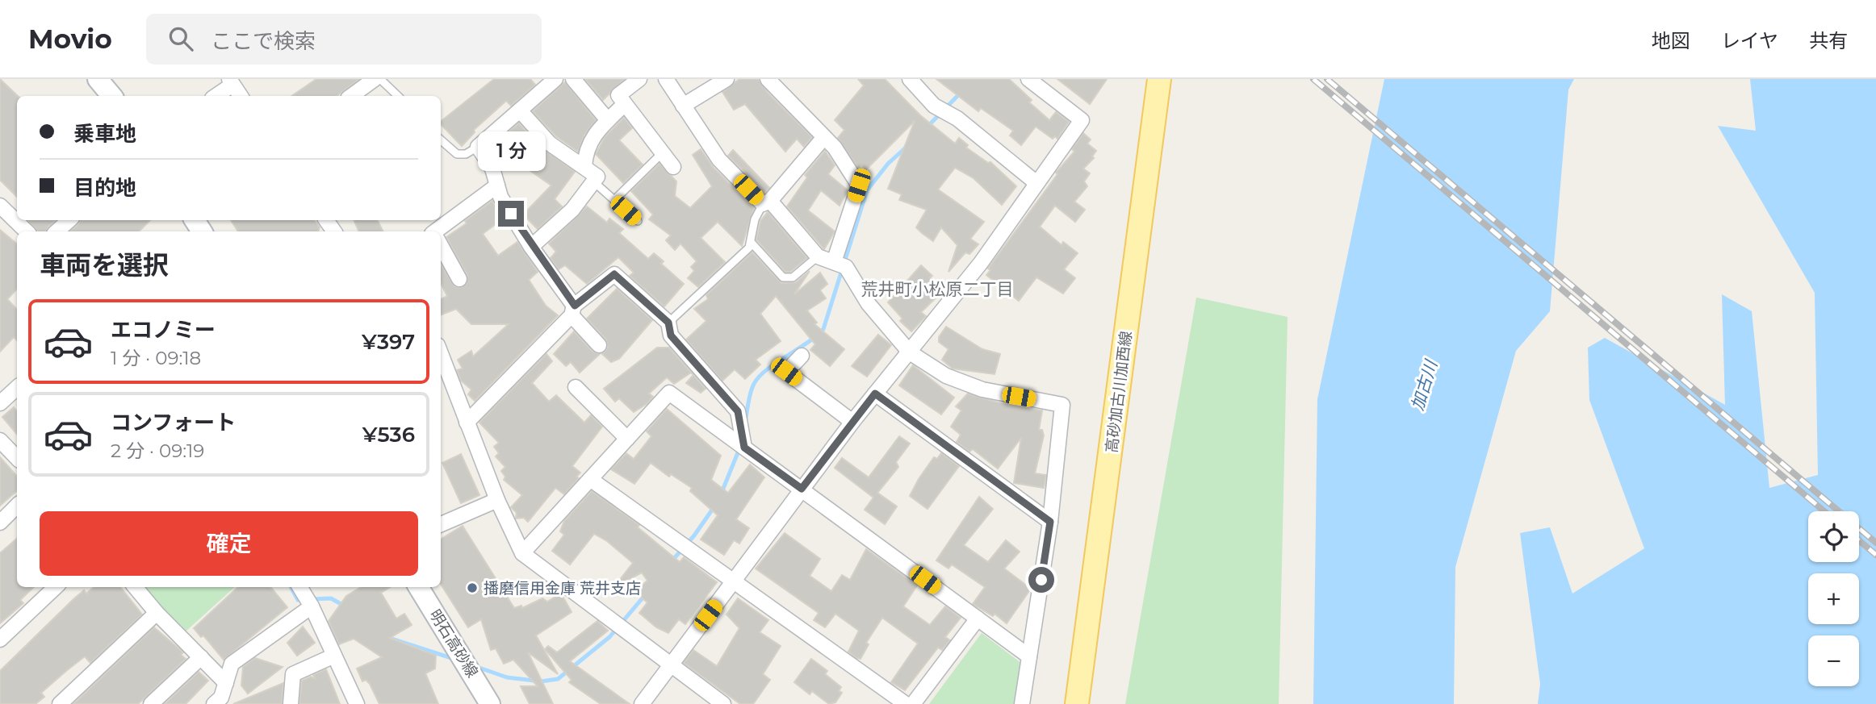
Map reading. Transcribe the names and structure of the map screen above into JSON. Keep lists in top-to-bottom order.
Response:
{
  "streets": {
    "main road": ["高砂加古川加西線", "明石高砂線"]
  },
  "districts": ["荒井町小松原二丁目"],
  "water": ["加古川"],
  "places": ["播磨信用金庫 荒井支店"],
  "page": {
    "header": "Movio",
    "search": "ここで検索",
    "nav": ["地図", "レイヤ", "共有"],
    "banner": ["乗車地", "目的地"],
    "bubble": "1 分",
    "heading": "車両を選択",
    "list": [
      {
        "name": "エコノミー",
        "note": "1 分 · 09:18",
        "value": "¥397"
      },
      {
        "name": "コンフォート",
        "note": "2 分 · 09:19",
        "value": "¥536"
      }
    ],
    "buttons": "確定",
    "map_buttons": ["+", "−"]
  }
}
